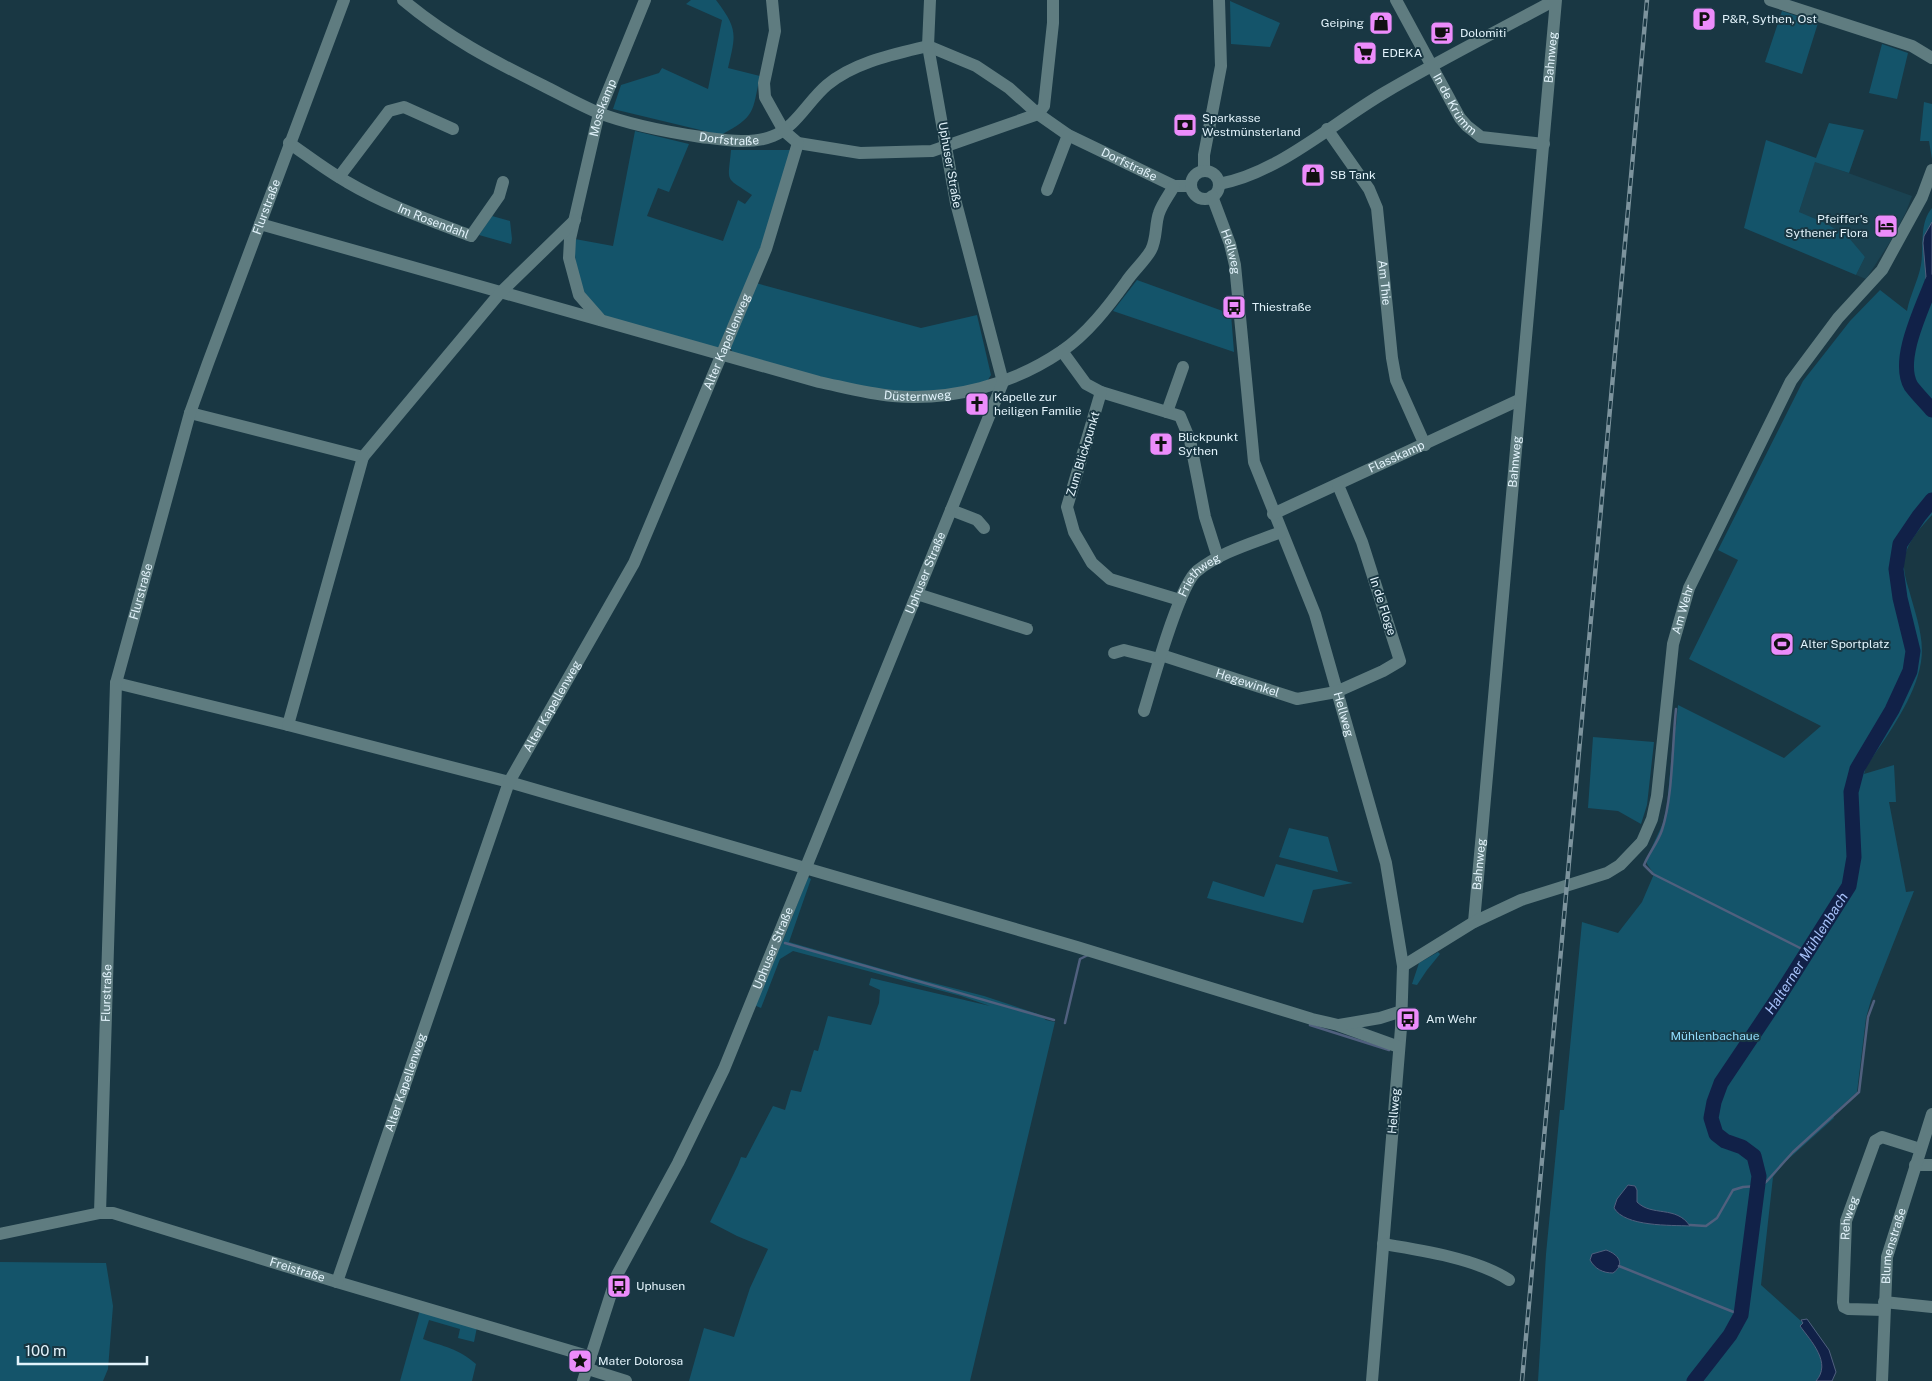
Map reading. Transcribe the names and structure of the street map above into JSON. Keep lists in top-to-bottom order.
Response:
{
  "streets": {
    "street": [
      "Bahnweg",
      "In de Krümm",
      "Mosskamp",
      "Dorfstraße",
      "Uphuser Straße",
      "Flurstraße",
      "Im Rosendahl",
      "Hellweg",
      "Am Thie",
      "Alter Kapellenweg",
      "Düsternweg",
      "Zum Blickpunkt",
      "Flasskamp",
      "Friethweg",
      "In de Floge",
      "Am Wehr",
      "Hegewinkel",
      "Rehweg",
      "Blumenstraße",
      "Freistraße"
    ]
  },
  "crossings": [
    ["Bahnweg", "In de Krümm"],
    ["Bahnweg", "Flasskamp"],
    ["Bahnweg", "Am Wehr"],
    ["Mosskamp", "Dorfstraße"],
    ["Mosskamp", "Düsternweg"],
    ["Dorfstraße", "Uphuser Straße"],
    ["Dorfstraße", "Hellweg"],
    ["Dorfstraße", "Düsternweg"],
    ["Uphuser Straße", "Düsternweg"],
    ["Uphuser Straße", "Freistraße"],
    ["Flurstraße", "Im Rosendahl"],
    ["Flurstraße", "Düsternweg"],
    ["Flurstraße", "Freistraße"],
    ["Hellweg", "Flasskamp"],
    ["Hellweg", "Friethweg"],
    ["Hellweg", "In de Floge"],
    ["Hellweg", "Am Wehr"],
    ["Hellweg", "Hegewinkel"],
    ["Am Thie", "Flasskamp"],
    ["Alter Kapellenweg", "Düsternweg"],
    ["Alter Kapellenweg", "Freistraße"],
    ["Zum Blickpunkt", "Friethweg"],
    ["Flasskamp", "In de Floge"],
    ["Friethweg", "Hegewinkel"],
    ["In de Floge", "Hegewinkel"],
    ["Rehweg", "Blumenstraße"]
  ],
  "water": ["Halterner Mühlenbach"],
  "parks": ["Mühlenbachaue"],
  "places": {
    "parking": ["P&R, Sythen, Ost"],
    "shop": ["Geiping", "SB Tank"],
    "cafe": ["Dolomiti"],
    "supermarket": ["EDEKA"],
    "bank": ["Sparkasse Westmünsterland"],
    "hotel": ["Pfeiffer's Sythener Flora"],
    "bus stop": ["Thiestraße", "Am Wehr", "Uphusen"],
    "church": ["Kapelle zur heiligen Familie", "Blickpunkt Sythen"],
    "sports": ["Alter Sportplatz"],
    "place": ["Mater Dolorosa"]
  },
  "scale_bar": "100 m"
}
